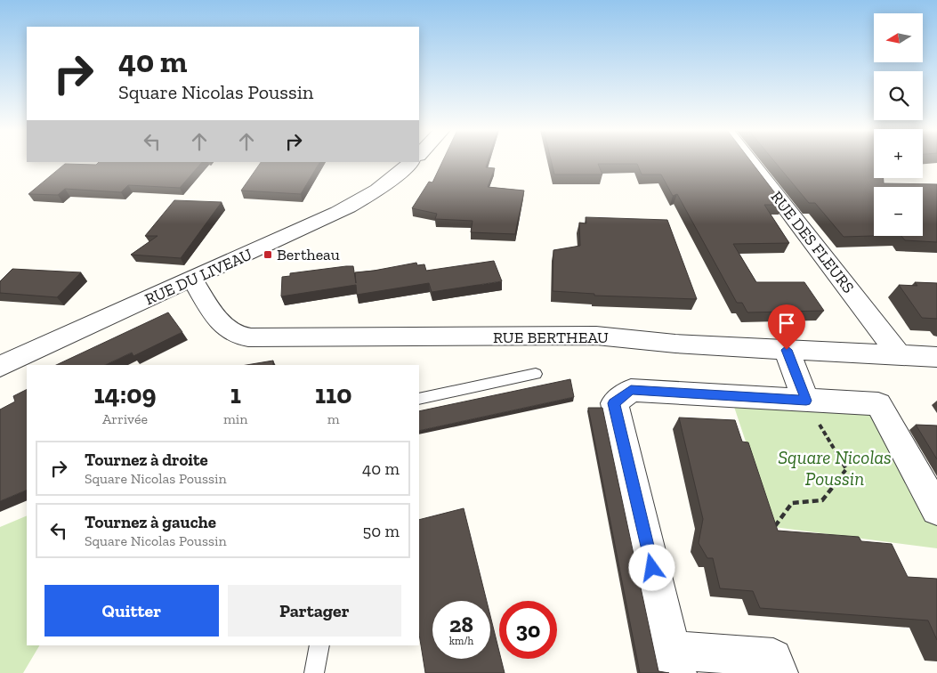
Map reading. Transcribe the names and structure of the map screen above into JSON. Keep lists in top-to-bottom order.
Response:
{
  "streets": {
    "street": ["RUE DES FLEURS", "RUE DU LIVEAU", "RUE BERTHEAU"]
  },
  "crossings": [
    ["RUE DES FLEURS", "RUE BERTHEAU"],
    ["RUE DU LIVEAU", "RUE BERTHEAU"]
  ],
  "parks": ["Square Nicolas Poussin"],
  "places": {
    "transit": ["Bertheau"]
  },
  "north": "left",
  "page": {
    "map_buttons": ["+", "−"],
    "turn": ["40 m", "Square Nicolas Poussin"],
    "eta": [
      "14:09",
      "Arrivée",
      "1",
      "min",
      "110",
      "m"
    ],
    "list": [
      {
        "name": "Tournez à droite",
        "note": "Square Nicolas Poussin",
        "value": "40 m"
      },
      {
        "name": "Tournez à gauche",
        "note": "Square Nicolas Poussin",
        "value": "50 m"
      }
    ],
    "buttons": ["Quitter", "Partager"],
    "speed": "28 km/h",
    "limit": "30"
  }
}
